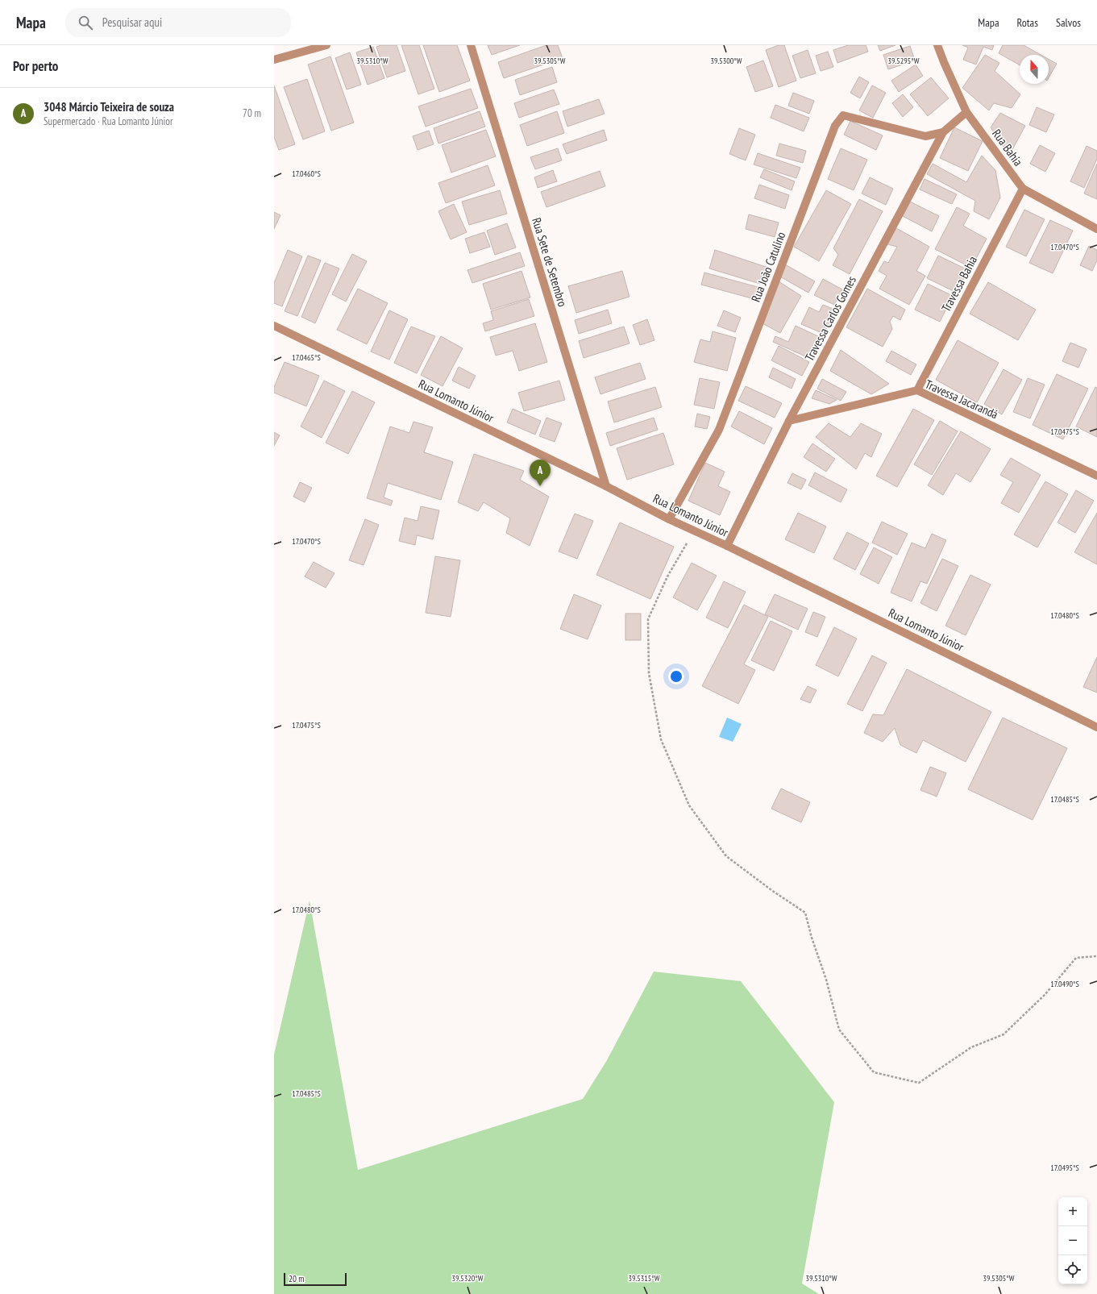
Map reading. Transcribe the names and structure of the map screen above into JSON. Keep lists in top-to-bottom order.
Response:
{
  "streets": {
    "street": [
      "Rua Bahia",
      "Rua Sete de Setembro",
      "Rua João Catulino",
      "Travessa Bahia",
      "Travessa Carlos Gomes",
      "Travessa Jacarandá",
      "Rua Lomanto Júnior"
    ]
  },
  "crossings": [
    ["Rua Bahia", "Travessa Bahia"],
    ["Rua Bahia", "Travessa Carlos Gomes"],
    ["Rua Sete de Setembro", "Rua Lomanto Júnior"],
    ["Rua João Catulino", "Travessa Carlos Gomes"],
    ["Rua João Catulino", "Rua Lomanto Júnior"],
    ["Travessa Bahia", "Travessa Jacarandá"],
    ["Travessa Carlos Gomes", "Travessa Jacarandá"],
    ["Travessa Carlos Gomes", "Rua Lomanto Júnior"]
  ],
  "scale_bar": "20 m",
  "north": "top",
  "page": {
    "header": "Mapa",
    "search": "Pesquisar aqui",
    "nav": ["Mapa", "Rotas", "Salvos"],
    "heading": "Por perto",
    "list": [
      {
        "mark": "A",
        "name": "3048 Márcio Teixeira de souza",
        "note": "Supermercado · Rua Lomanto Júnior",
        "value": "70 m"
      }
    ],
    "pins": "A",
    "map_buttons": ["+", "−"],
    "scale": "20 m"
  },
  "coordinates": [
    "39.5310°W",
    "39.5305°W",
    "39.5300°W",
    "39.5295°W",
    "17.0460°S",
    "17.0470°S",
    "17.0465°S",
    "17.0475°S",
    "17.0480°S",
    "17.0485°S",
    "17.0490°S",
    "17.0495°S",
    "39.5320°W",
    "39.5315°W"
  ]
}
